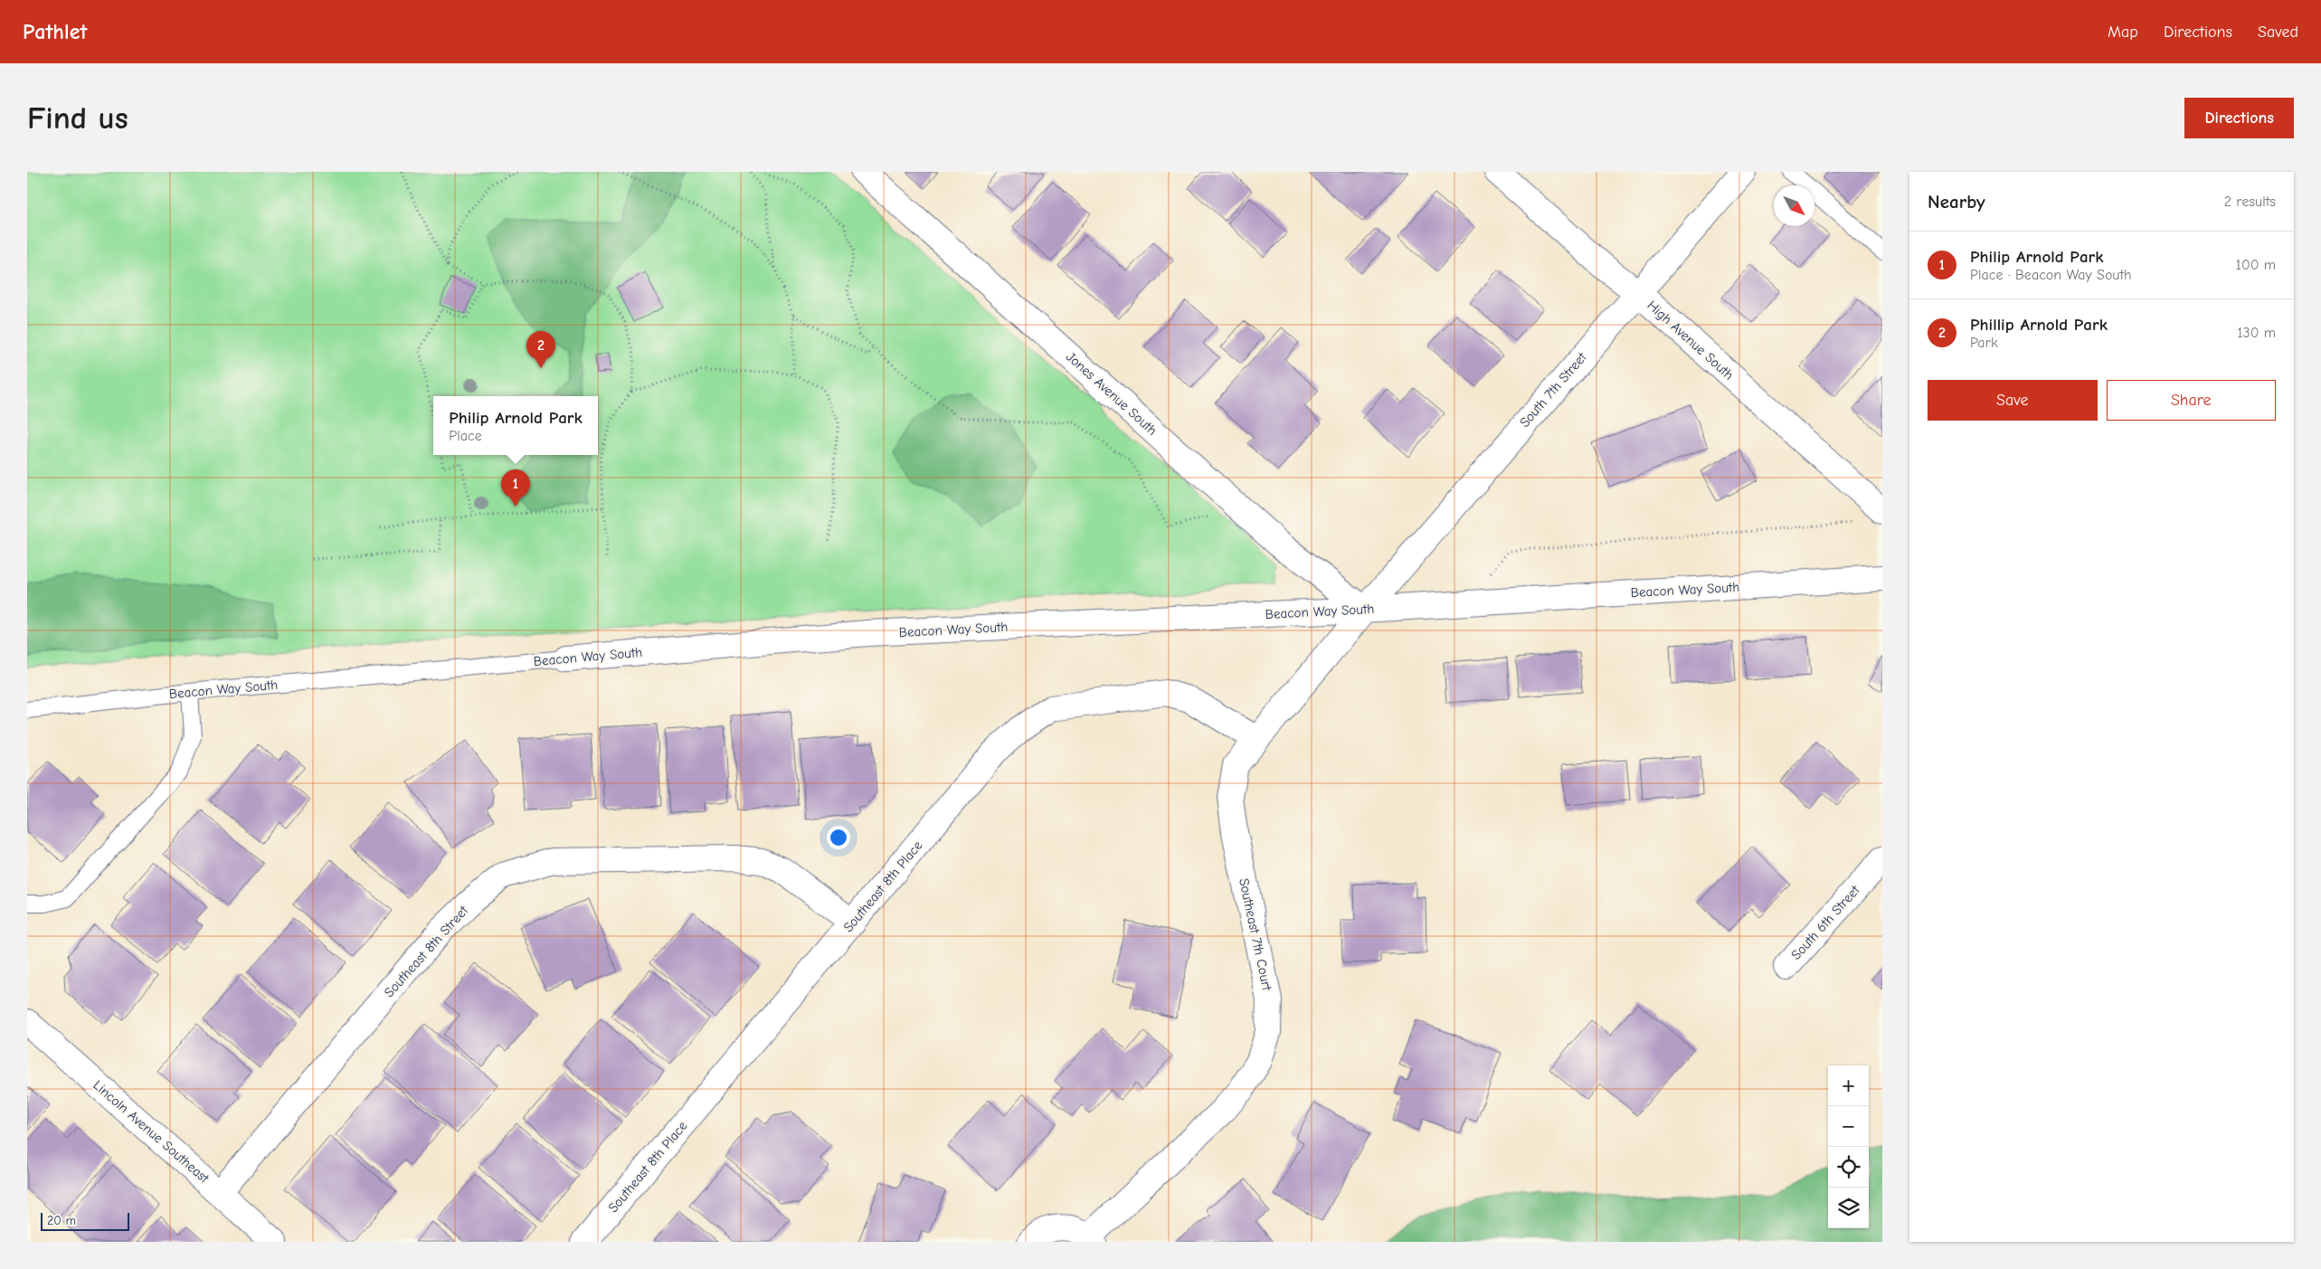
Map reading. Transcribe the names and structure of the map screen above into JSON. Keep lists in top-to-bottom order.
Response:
{
  "streets": {
    "street": [
      "High Avenue South",
      "South 7th Street",
      "Jones Avenue South",
      "Beacon Way South",
      "Southeast 8th Place",
      "South 6th Street",
      "Southeast 7th Court",
      "Southeast 8th Street",
      "Lincoln Avenue Southeast"
    ]
  },
  "crossings": [
    ["High Avenue South", "South 7th Street"],
    ["South 7th Street", "Jones Avenue South"],
    ["South 7th Street", "Beacon Way South"],
    ["South 7th Street", "Southeast 7th Court"],
    ["Jones Avenue South", "Beacon Way South"],
    ["Jones Avenue South", "Southeast 7th Court"],
    ["Beacon Way South", "Southeast 7th Court"],
    ["Southeast 8th Place", "Southeast 7th Court"],
    ["Southeast 8th Place", "Southeast 8th Street"],
    ["Southeast 8th Street", "Lincoln Avenue Southeast"]
  ],
  "scale_bar": "20 m",
  "north": "bottom right",
  "page": {
    "header": "Pathlet",
    "nav": ["Map", "Directions", "Saved"],
    "buttons": [
      "Directions",
      ["Save", "Share"]
    ],
    "title": "Find us",
    "heading": ["Nearby", "2 results"],
    "list": [
      {
        "mark": "1",
        "name": "Philip Arnold Park",
        "note": "Place · Beacon Way South",
        "value": "100 m"
      },
      {
        "mark": "2",
        "name": "Phillip Arnold Park",
        "note": "Park",
        "value": "130 m"
      }
    ],
    "pins": ["2", "1"],
    "popup": ["Philip Arnold Park", "Place"],
    "map_buttons": ["+", "−"],
    "scale": "20 m"
  }
}
